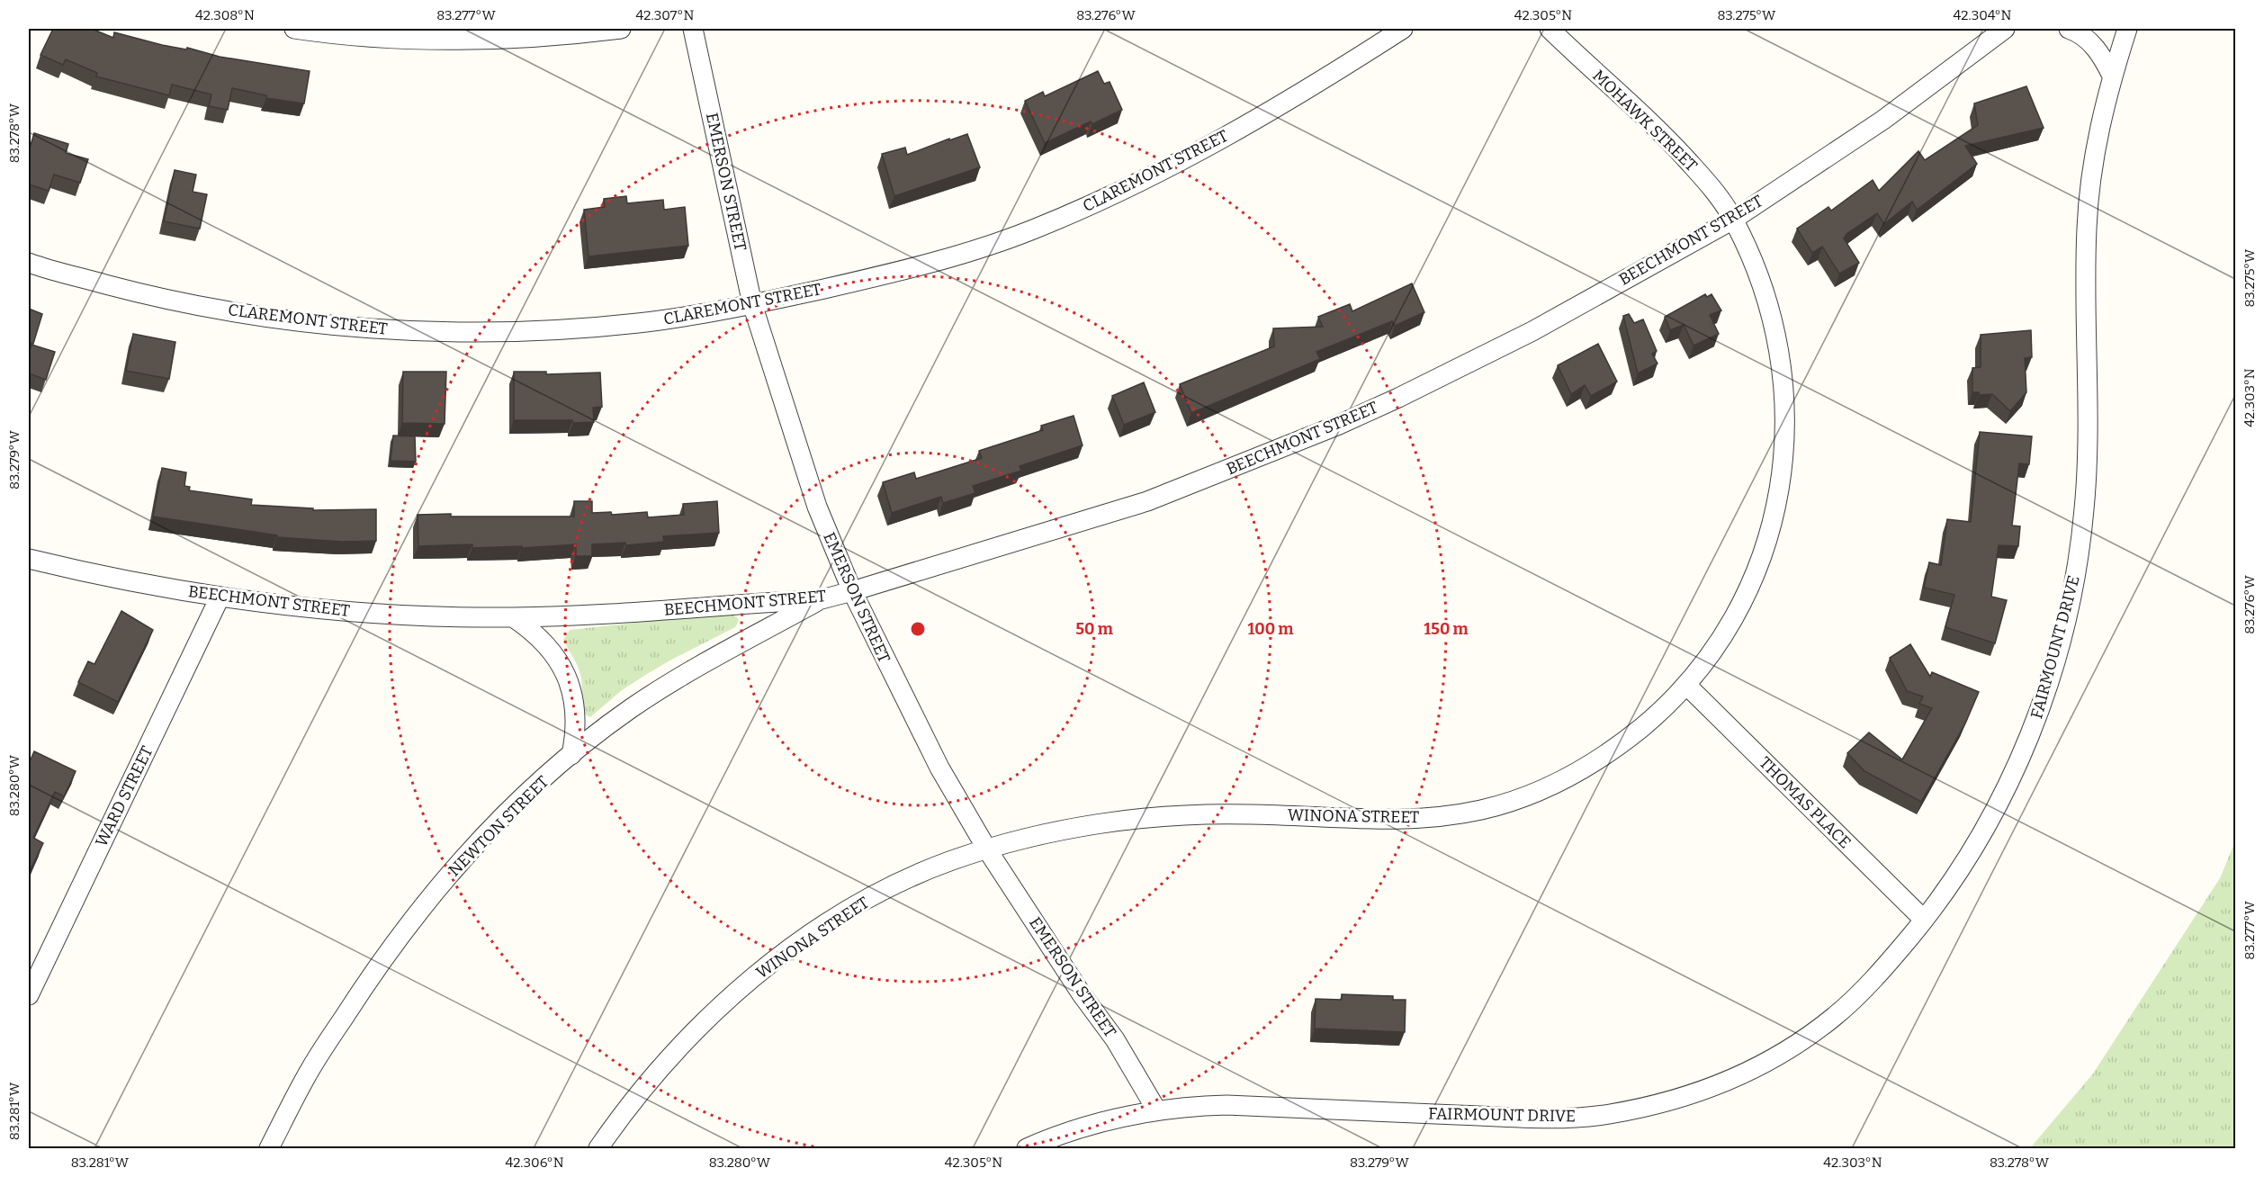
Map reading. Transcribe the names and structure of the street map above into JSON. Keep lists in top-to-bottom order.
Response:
{
  "streets": {
    "street": [
      "MOHAWK STREET",
      "CLAREMONT STREET",
      "EMERSON STREET",
      "BEECHMONT STREET",
      "FAIRMOUNT DRIVE",
      "WARD STREET",
      "THOMAS PLACE",
      "WINONA STREET",
      "NEWTON STREET"
    ]
  },
  "crossings": [
    ["MOHAWK STREET", "BEECHMONT STREET"],
    ["MOHAWK STREET", "WINONA STREET"],
    ["CLAREMONT STREET", "EMERSON STREET"],
    ["EMERSON STREET", "BEECHMONT STREET"],
    ["EMERSON STREET", "FAIRMOUNT DRIVE"],
    ["EMERSON STREET", "WINONA STREET"],
    ["BEECHMONT STREET", "WARD STREET"],
    ["BEECHMONT STREET", "WINONA STREET"],
    ["BEECHMONT STREET", "NEWTON STREET"],
    ["FAIRMOUNT DRIVE", "THOMAS PLACE"],
    ["THOMAS PLACE", "WINONA STREET"]
  ],
  "coordinates": [
    "42.308°N",
    "83.277°W",
    "42.307°N",
    "83.276°W",
    "42.305°N",
    "83.275°W",
    "42.304°N",
    "83.278°W",
    "42.303°N",
    "83.279°W",
    "83.280°W",
    "83.281°W",
    "42.306°N"
  ],
  "rings": ["50 m", "100 m", "150 m"]
}
